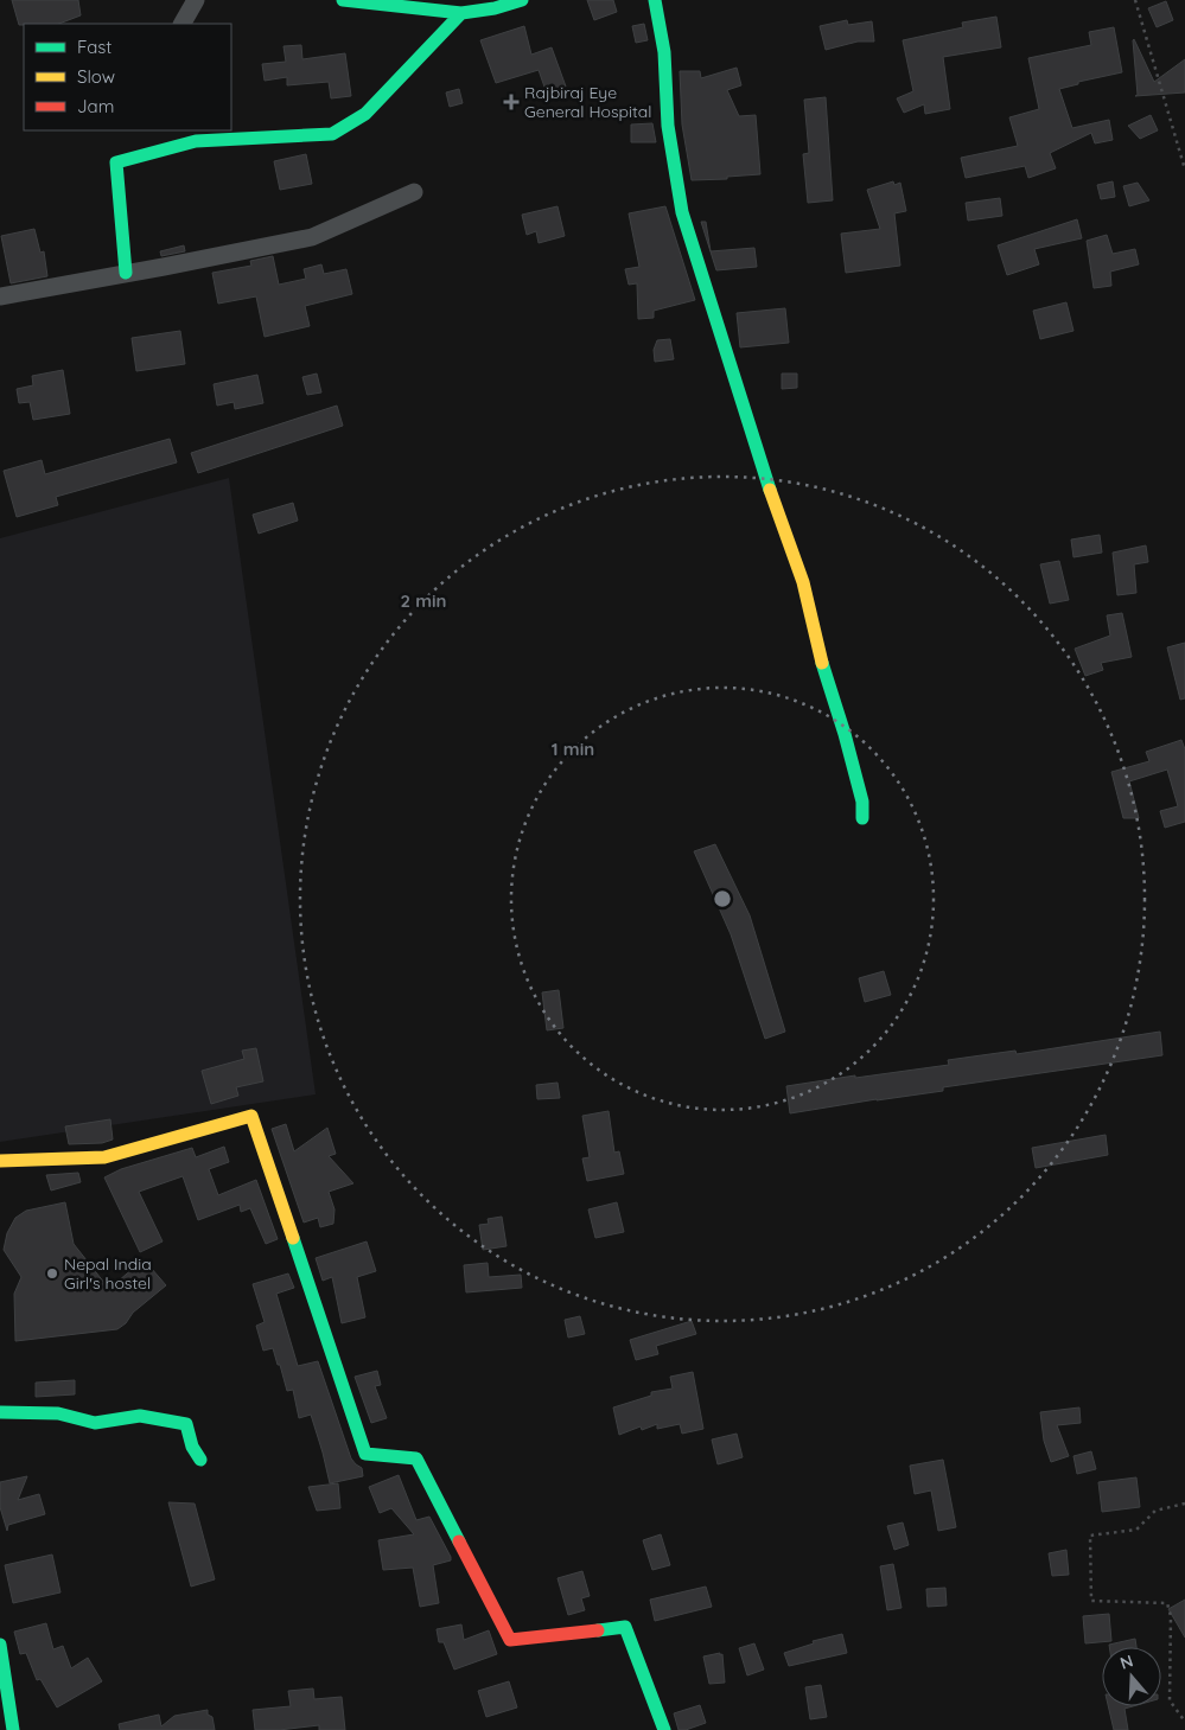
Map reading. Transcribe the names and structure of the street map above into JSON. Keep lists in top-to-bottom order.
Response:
{
  "places": {
    "health": ["Rajbiraj Eye General Hospital"],
    "other": ["Nepal India Girl's hostel"]
  },
  "legend": ["Fast", "Slow", "Jam"],
  "north": "top",
  "rings": ["2 min", "1 min"]
}
